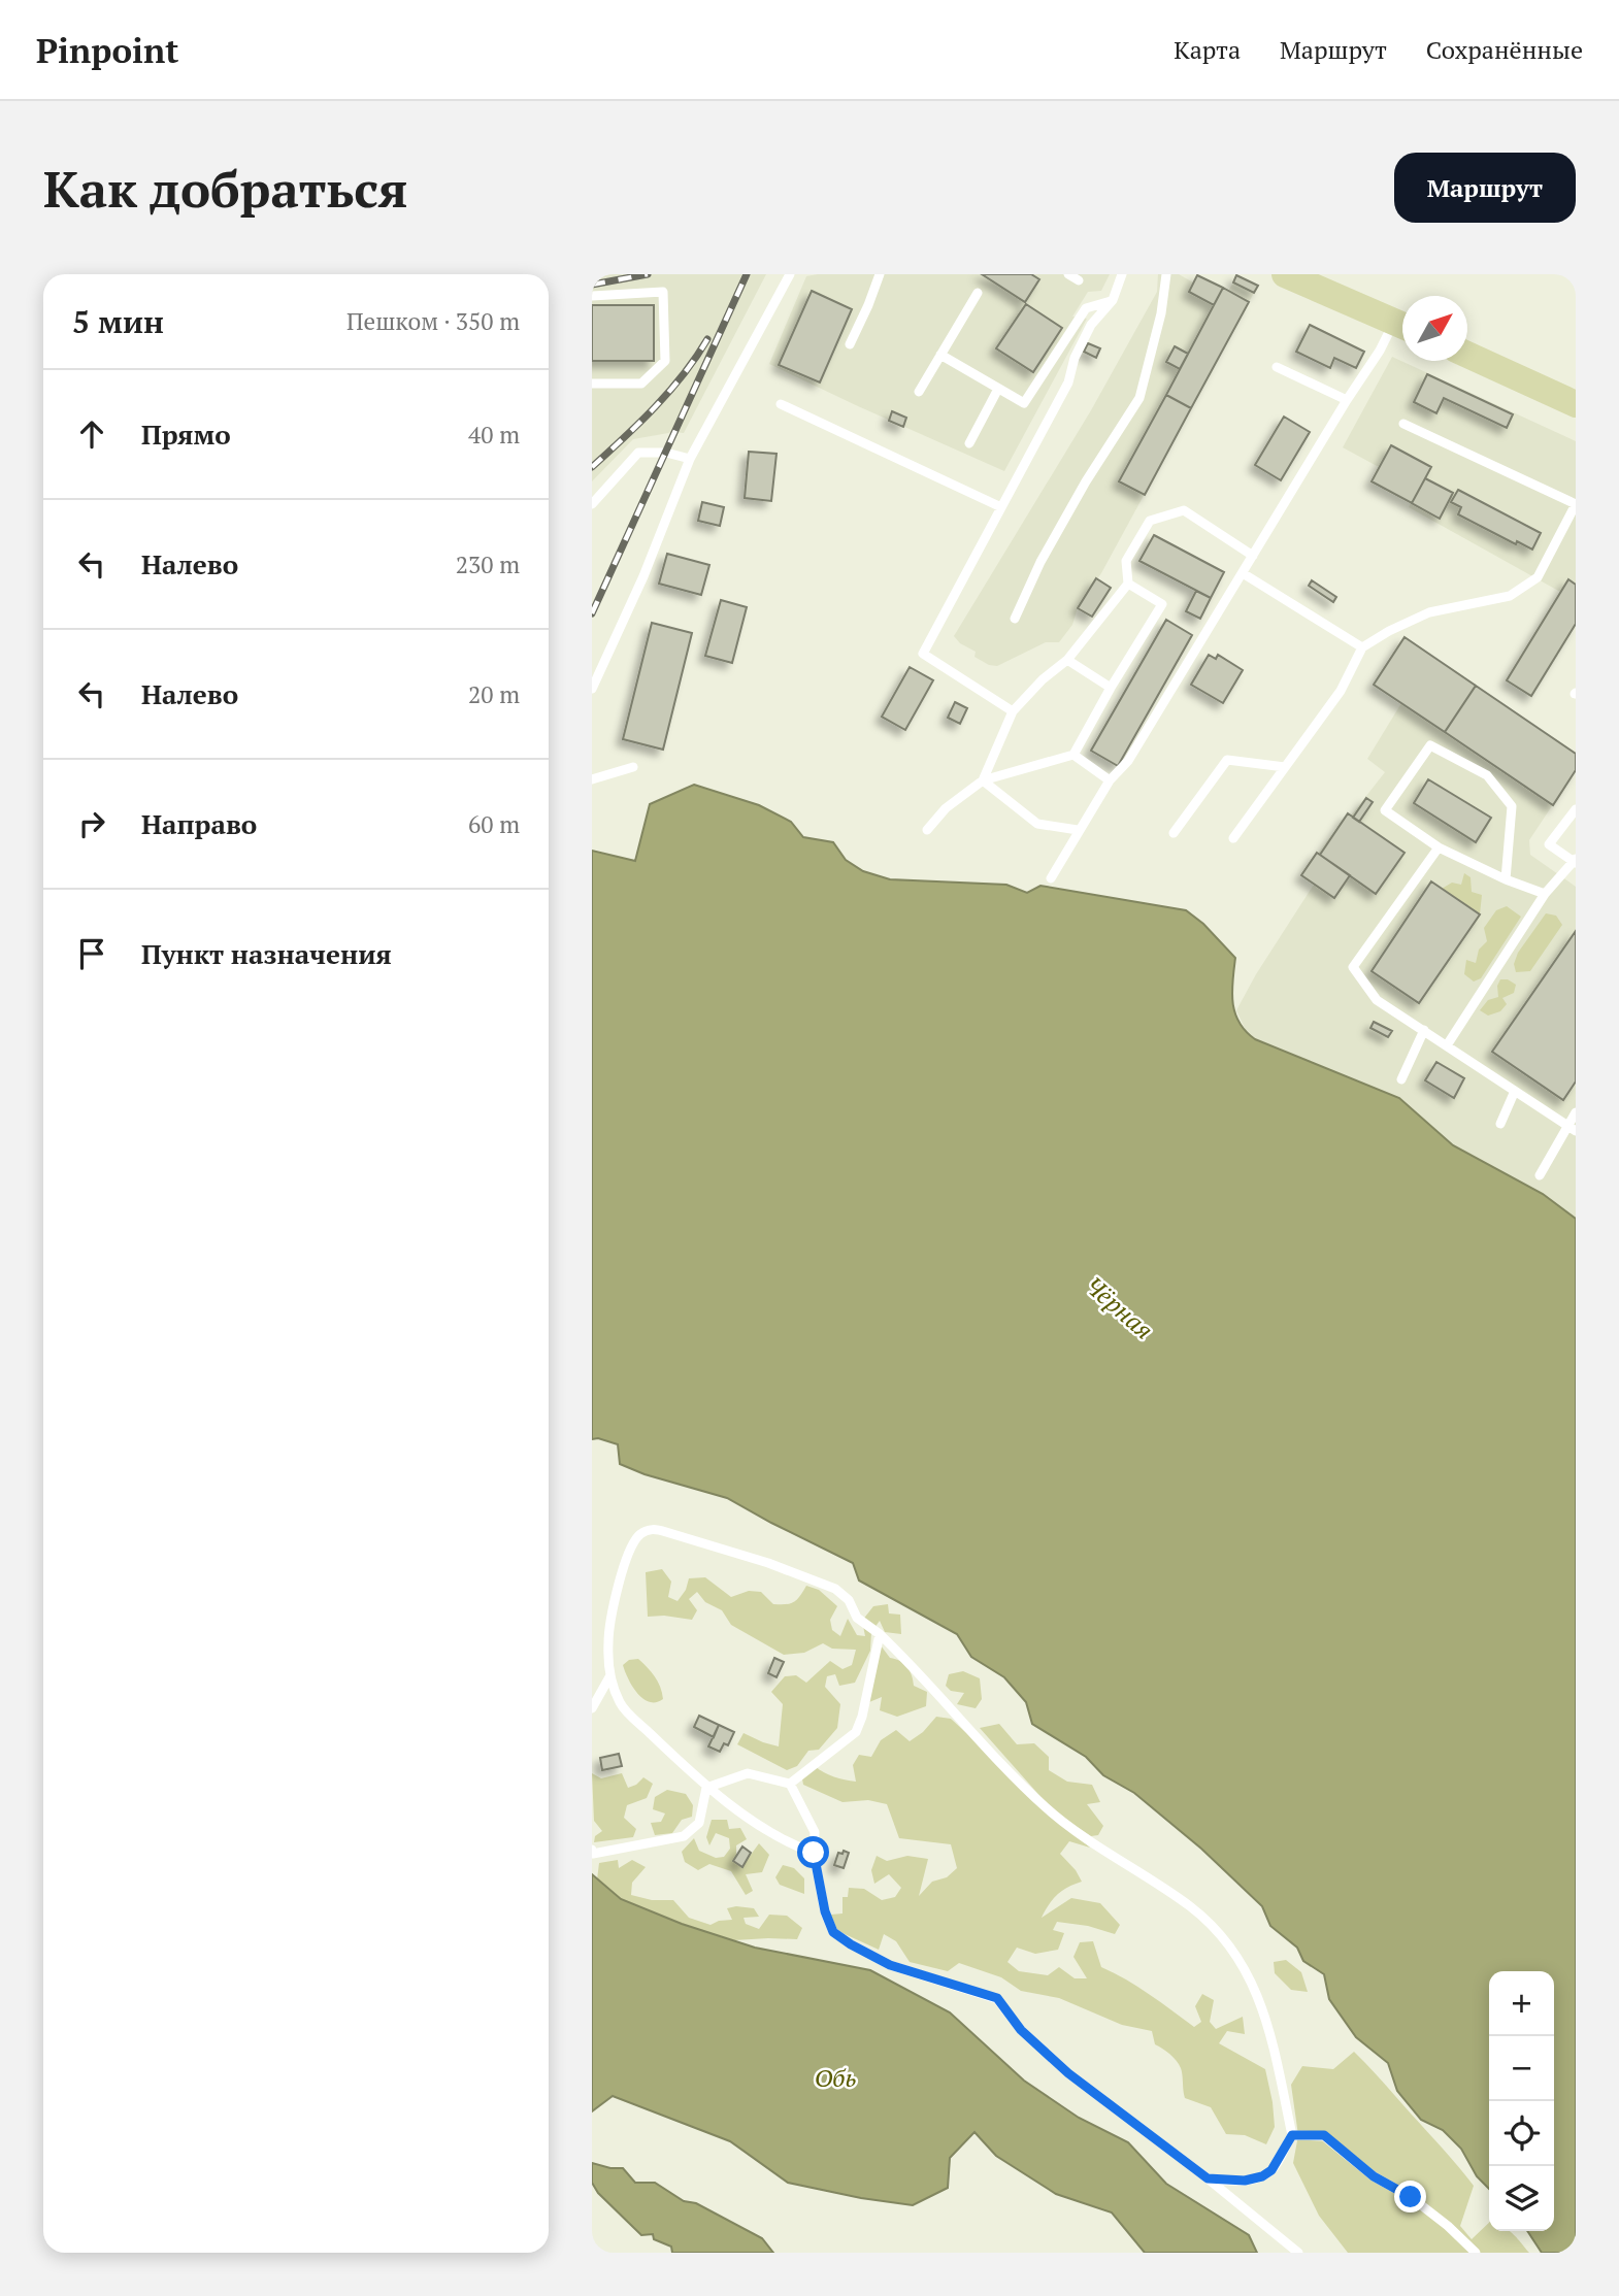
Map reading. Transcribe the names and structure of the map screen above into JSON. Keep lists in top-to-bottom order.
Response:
{
  "water": ["Чёрная", "Обь"],
  "north": "top right",
  "page": {
    "header": "Pinpoint",
    "nav": ["Карта", "Маршрут", "Сохранённые"],
    "buttons": "Маршрут",
    "title": "Как добраться",
    "heading": ["5 мин", "Пешком · 350 m"],
    "list": [
      ["Прямо", "40 m"],
      ["Налево", "230 m"],
      ["Налево", "20 m"],
      ["Направо", "60 m"],
      "Пункт назначения"
    ],
    "map_buttons": ["+", "−"]
  }
}
